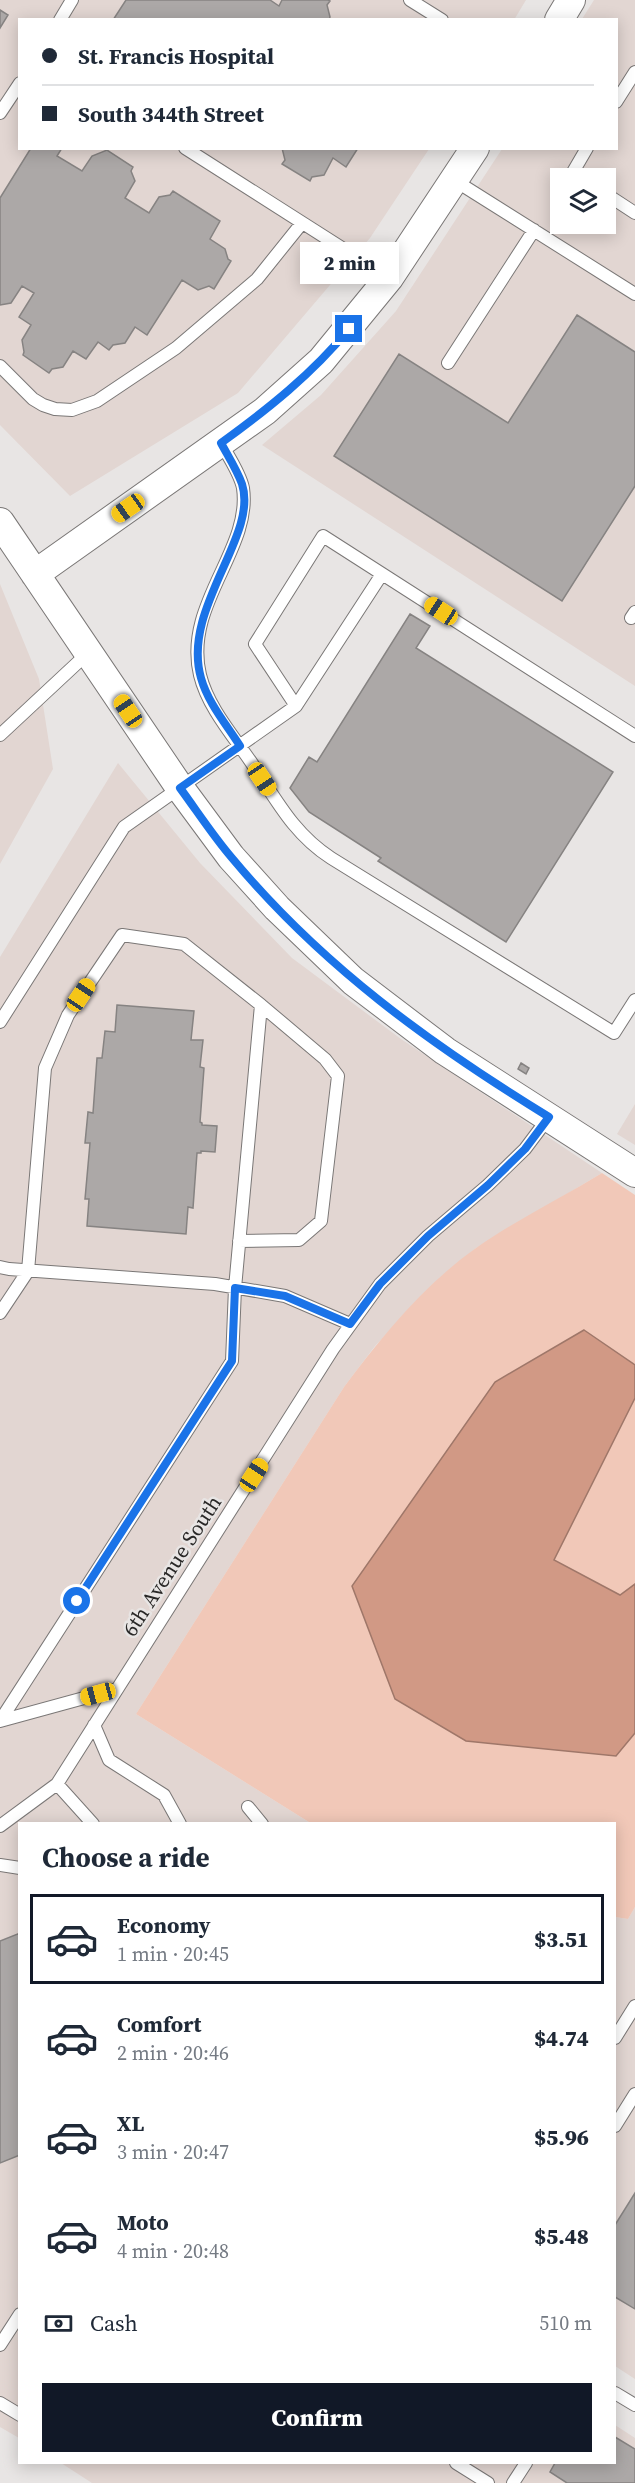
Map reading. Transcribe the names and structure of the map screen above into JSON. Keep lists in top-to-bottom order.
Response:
{
  "streets": {
    "lane": ["6th Avenue South"]
  },
  "page": {
    "banner": ["St. Francis Hospital", "South 344th Street"],
    "bubble": "2 min",
    "heading": "Choose a ride",
    "list": [
      {
        "name": "Economy",
        "note": "1 min · 20:45",
        "value": "$3.51"
      },
      {
        "name": "Comfort",
        "note": "2 min · 20:46",
        "value": "$4.74"
      },
      {
        "name": "XL",
        "note": "3 min · 20:47",
        "value": "$5.96"
      },
      {
        "name": "Moto",
        "note": "4 min · 20:48",
        "value": "$5.48"
      }
    ],
    "pay": ["Cash", "510 m"],
    "buttons": "Confirm"
  }
}
